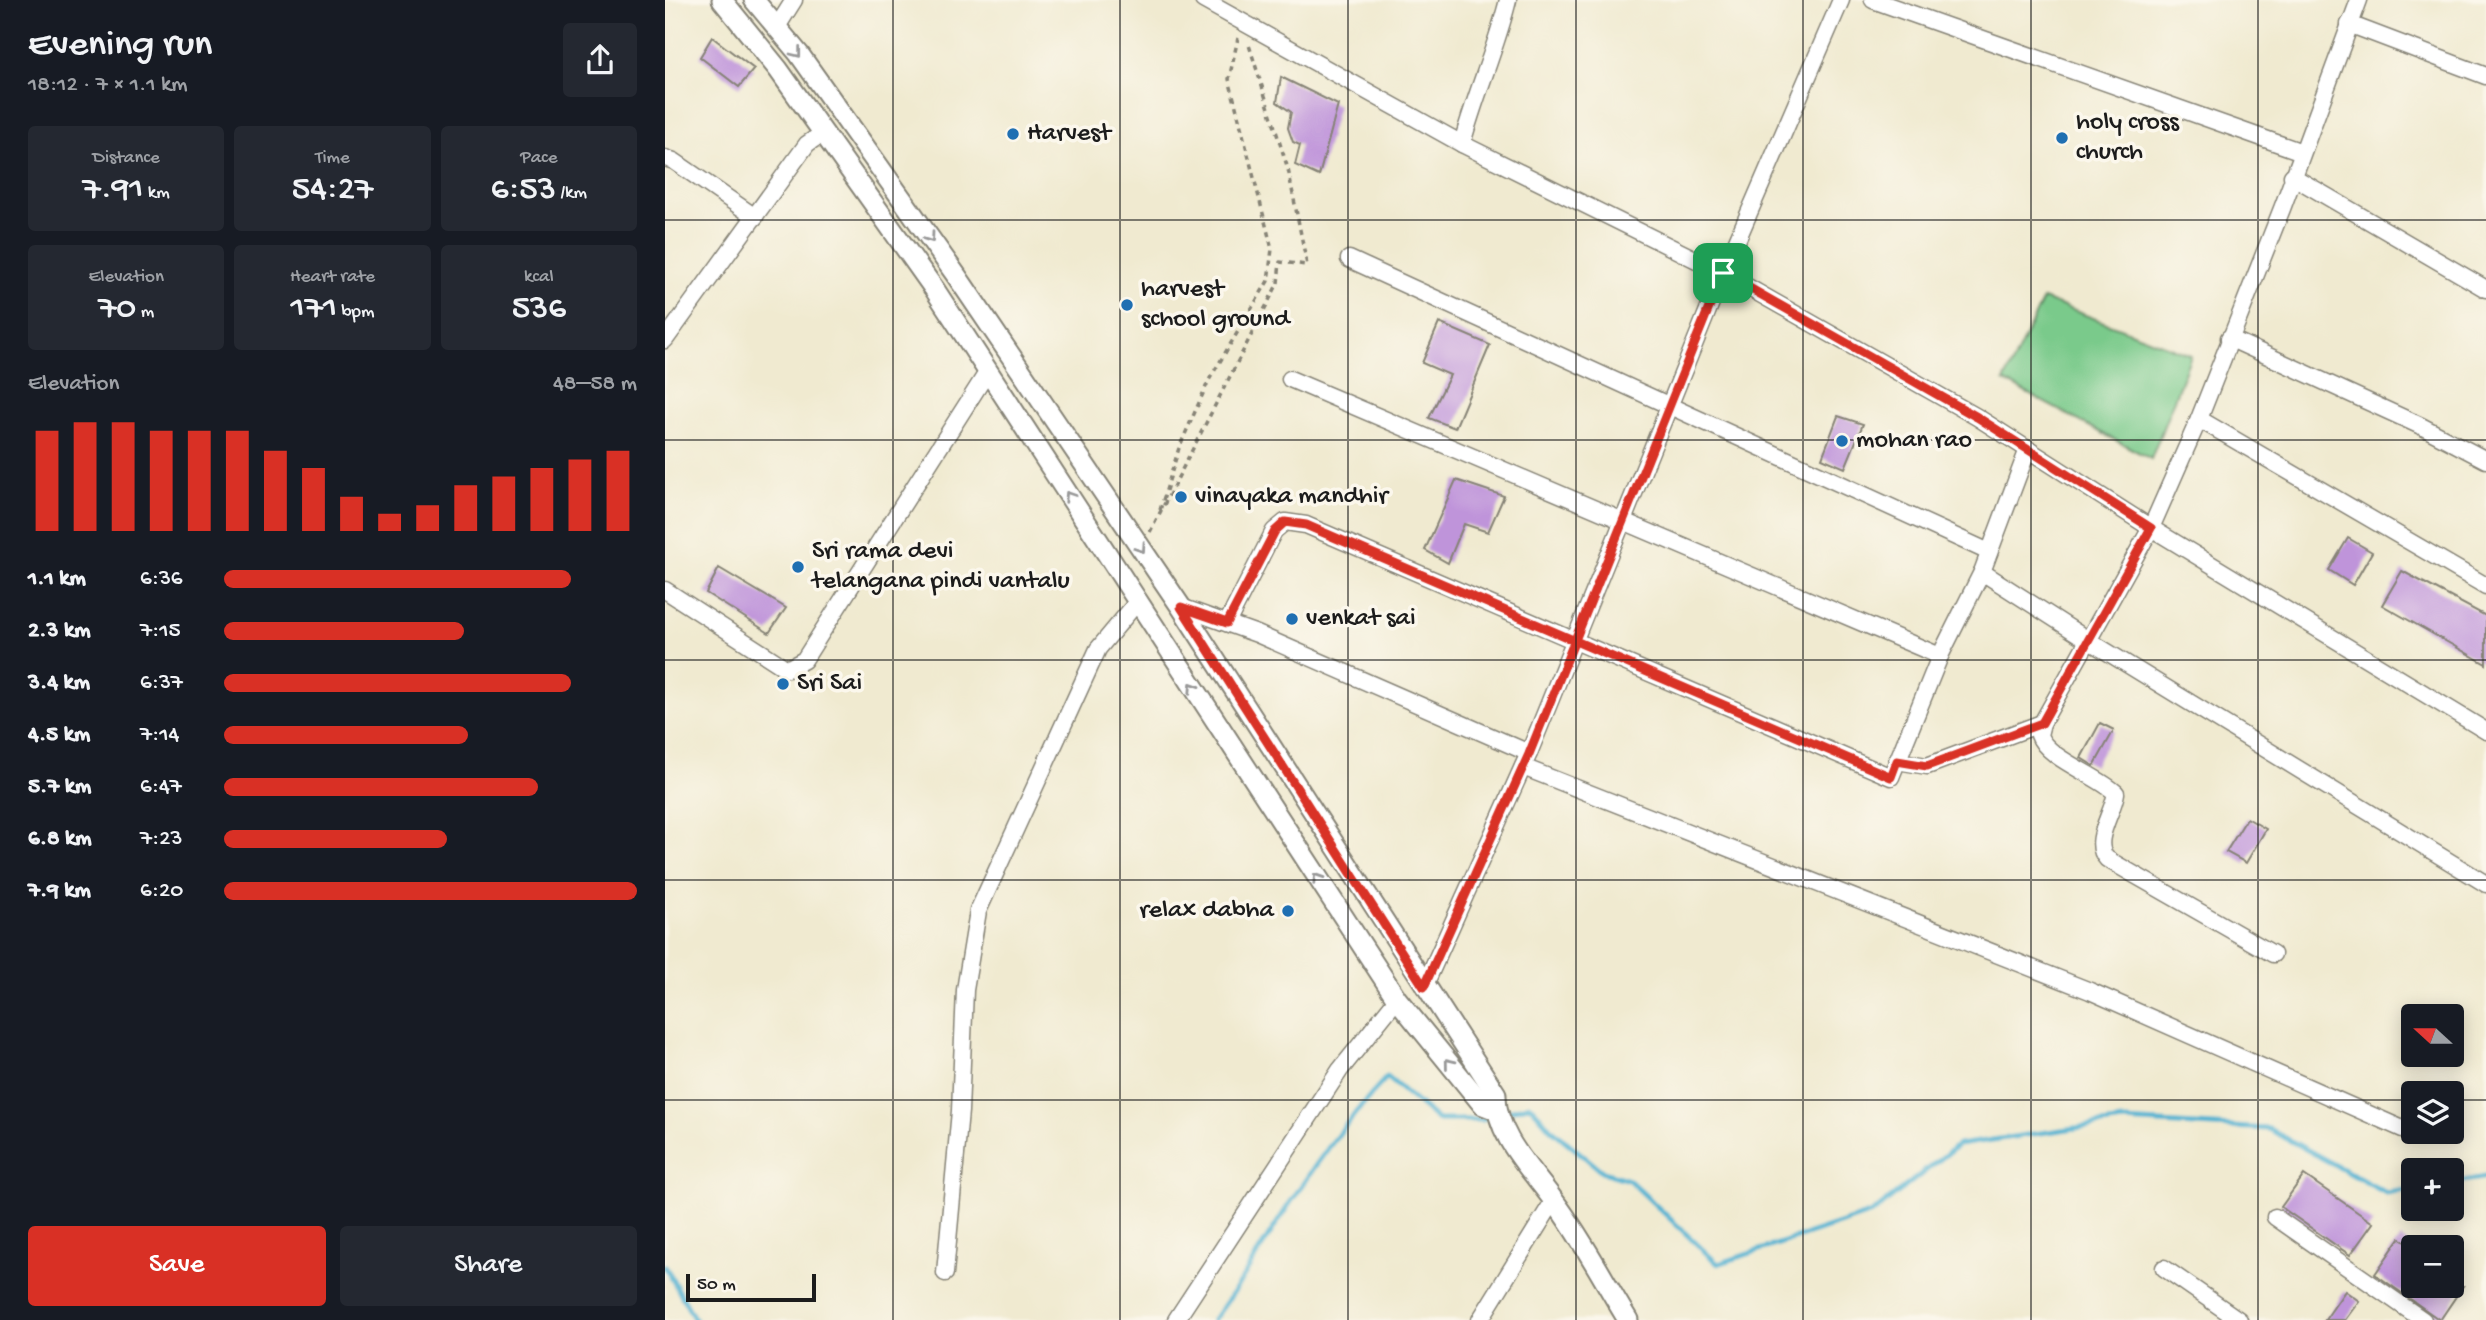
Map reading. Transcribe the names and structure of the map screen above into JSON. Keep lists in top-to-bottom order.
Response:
{
  "places": [
    "Harvest",
    "holy cross church",
    "harvest school ground",
    "mohan rao",
    "vinayaka mandhir",
    "Sri rama devi telangana pindi vantalu",
    "venkat sai",
    "Sri Sai",
    "relax dabha"
  ],
  "scale_bar": "50 m",
  "north": "left",
  "page": {
    "heading": ["Evening run", "18:12 · 7 × 1.1 km"],
    "stats": [
      ["Distance", "7.91 km"],
      ["Time", "54:27"],
      ["Pace", "6:53 /km"],
      ["Elevation", "70 m"],
      ["Heart rate", "171 bpm"],
      ["kcal", "536"]
    ],
    "chart": ["Elevation", "48–58 m"],
    "list": [
      {
        "name": "1.1 km",
        "note": "6:36"
      },
      {
        "name": "2.3 km",
        "note": "7:15"
      },
      {
        "name": "3.4 km",
        "note": "6:37"
      },
      {
        "name": "4.5 km",
        "note": "7:14"
      },
      {
        "name": "5.7 km",
        "note": "6:47"
      },
      {
        "name": "6.8 km",
        "note": "7:23"
      },
      {
        "name": "7.9 km",
        "note": "6:20"
      }
    ],
    "map_buttons": ["+", "−"],
    "buttons": ["Save", "Share"],
    "scale": "50 m"
  }
}
